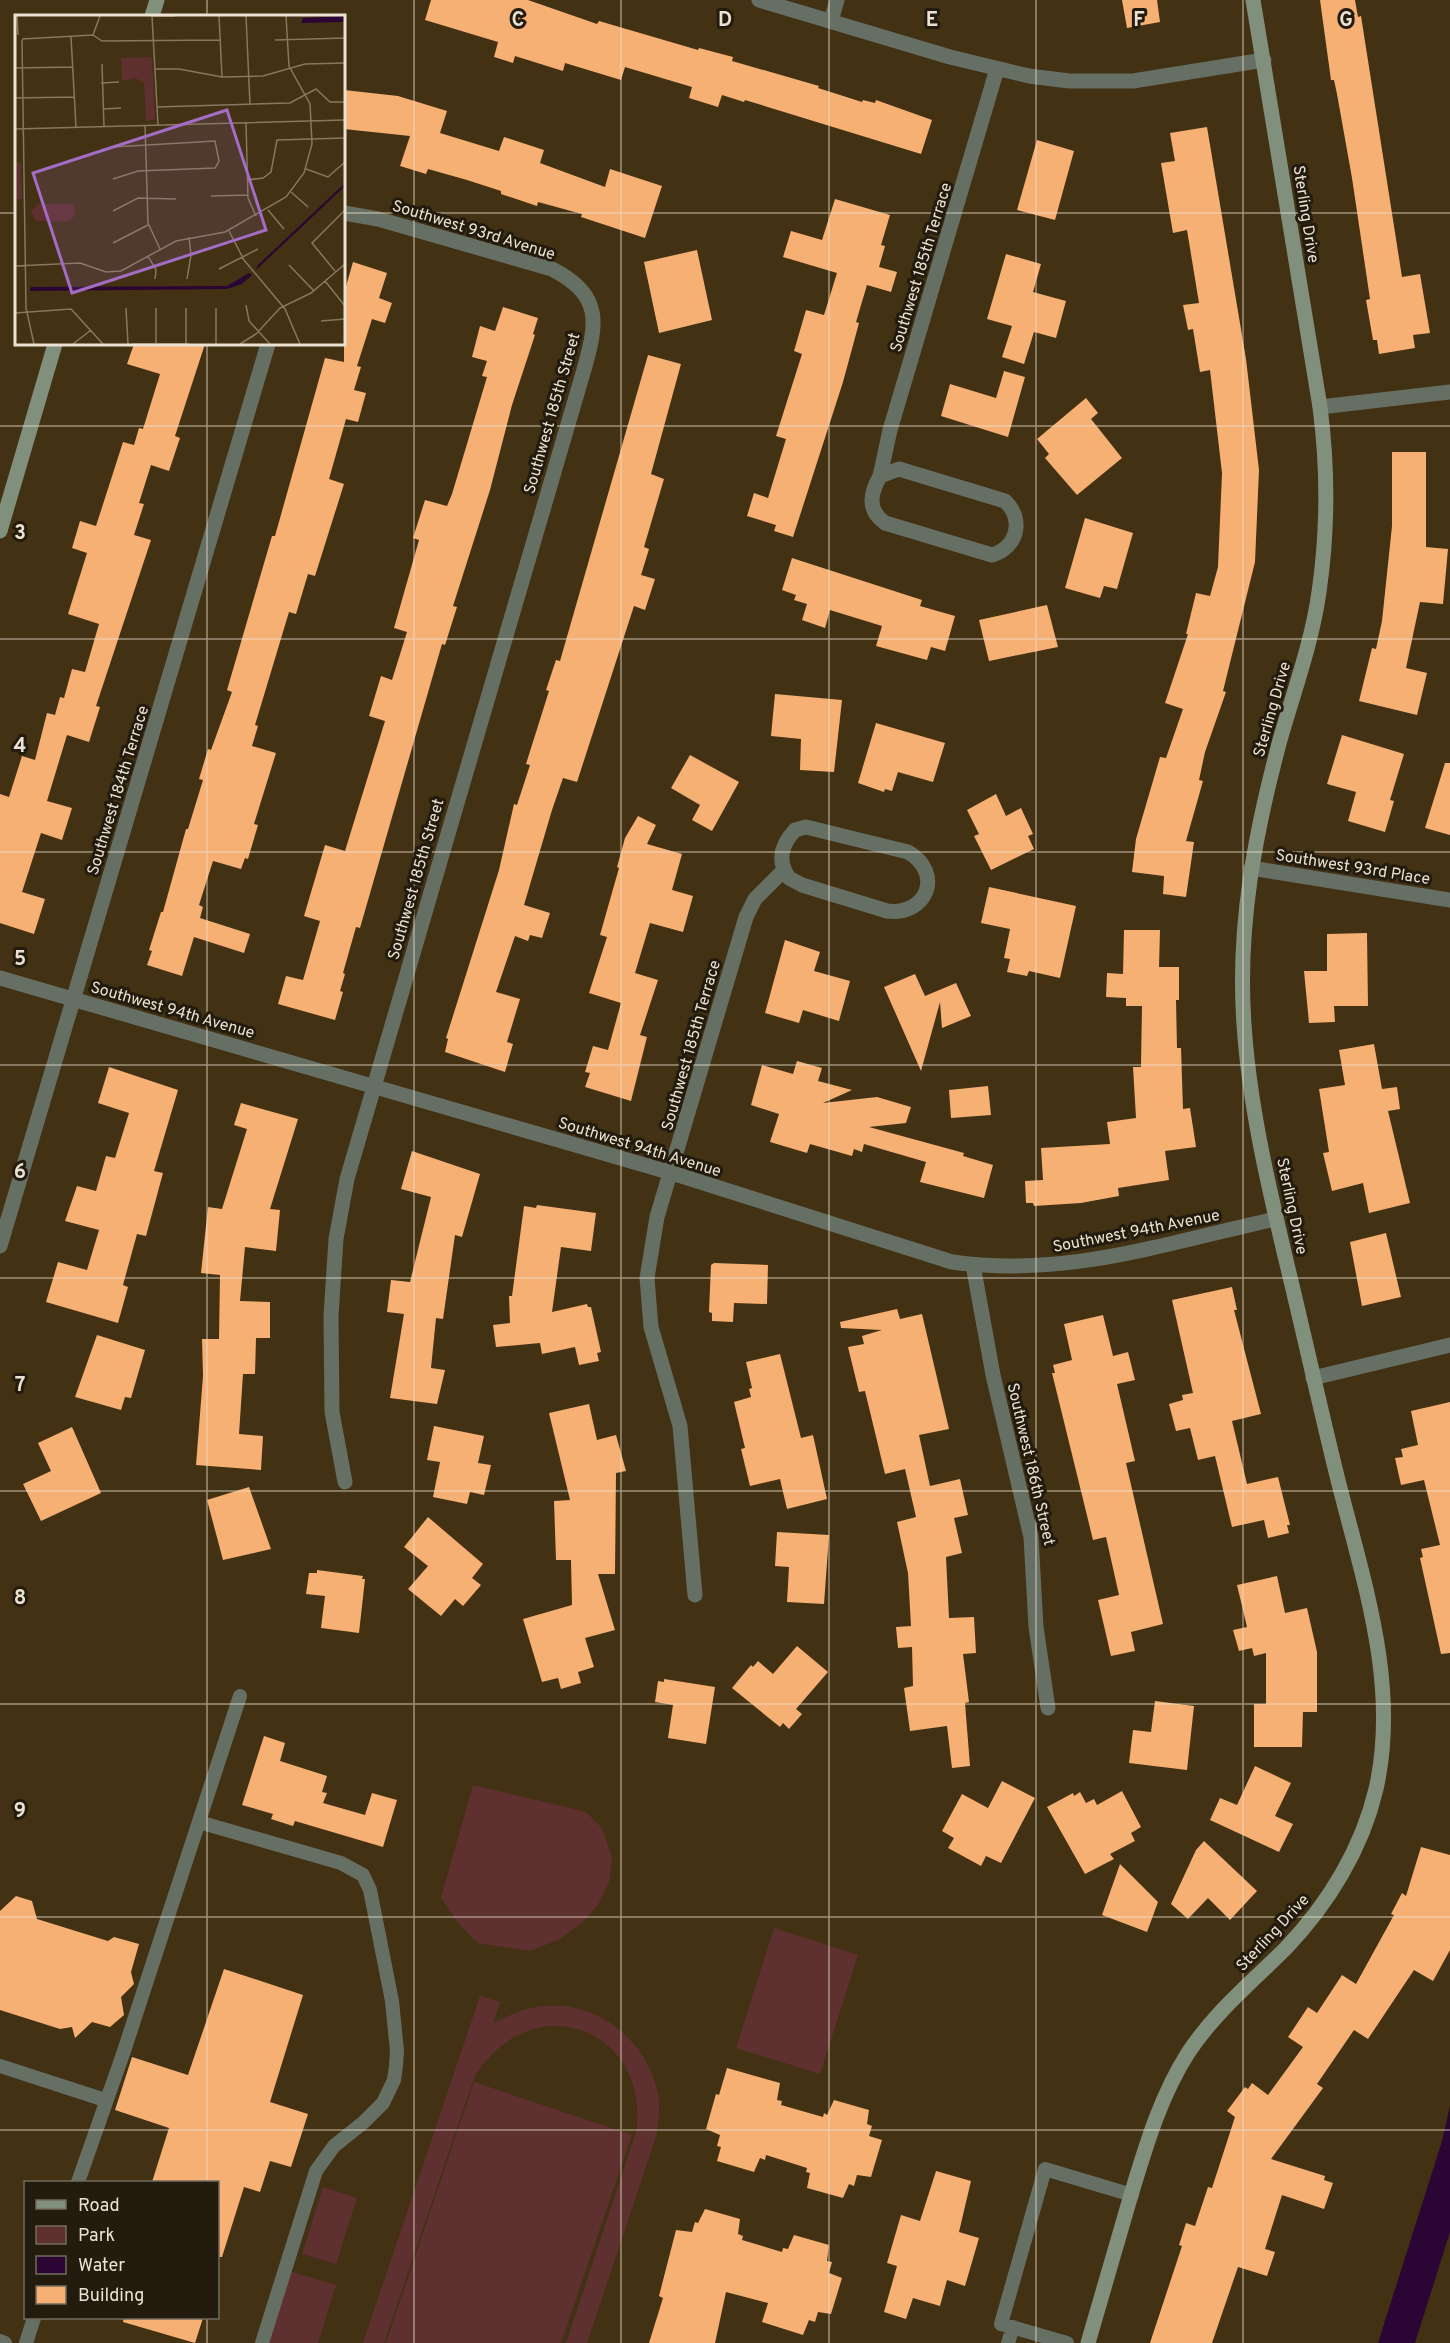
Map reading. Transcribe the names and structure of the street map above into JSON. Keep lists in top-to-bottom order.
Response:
{
  "streets": {
    "street": [
      "Sterling Drive",
      "Southwest 93rd Avenue",
      "Southwest 185th Terrace",
      "Southwest 185th Street",
      "Southwest 184th Terrace",
      "Southwest 93rd Place",
      "Southwest 94th Avenue",
      "Southwest 186th Street"
    ]
  },
  "crossings": [
    ["Sterling Drive", "Southwest 93rd Place"],
    ["Sterling Drive", "Southwest 94th Avenue"],
    ["Southwest 93rd Avenue", "Southwest 185th Street"],
    ["Southwest 185th Terrace", "Southwest 94th Avenue"],
    ["Southwest 185th Street", "Southwest 94th Avenue"],
    ["Southwest 184th Terrace", "Southwest 94th Avenue"],
    ["Southwest 94th Avenue", "Southwest 186th Street"]
  ],
  "legend": [
    "Road",
    "Park",
    "Water",
    "Building"
  ],
  "grid": {
    "columns": [
      "C",
      "D",
      "E",
      "F",
      "G"
    ],
    "rows": [
      "3",
      "4",
      "5",
      "6",
      "7",
      "8",
      "9"
    ]
  }
}
